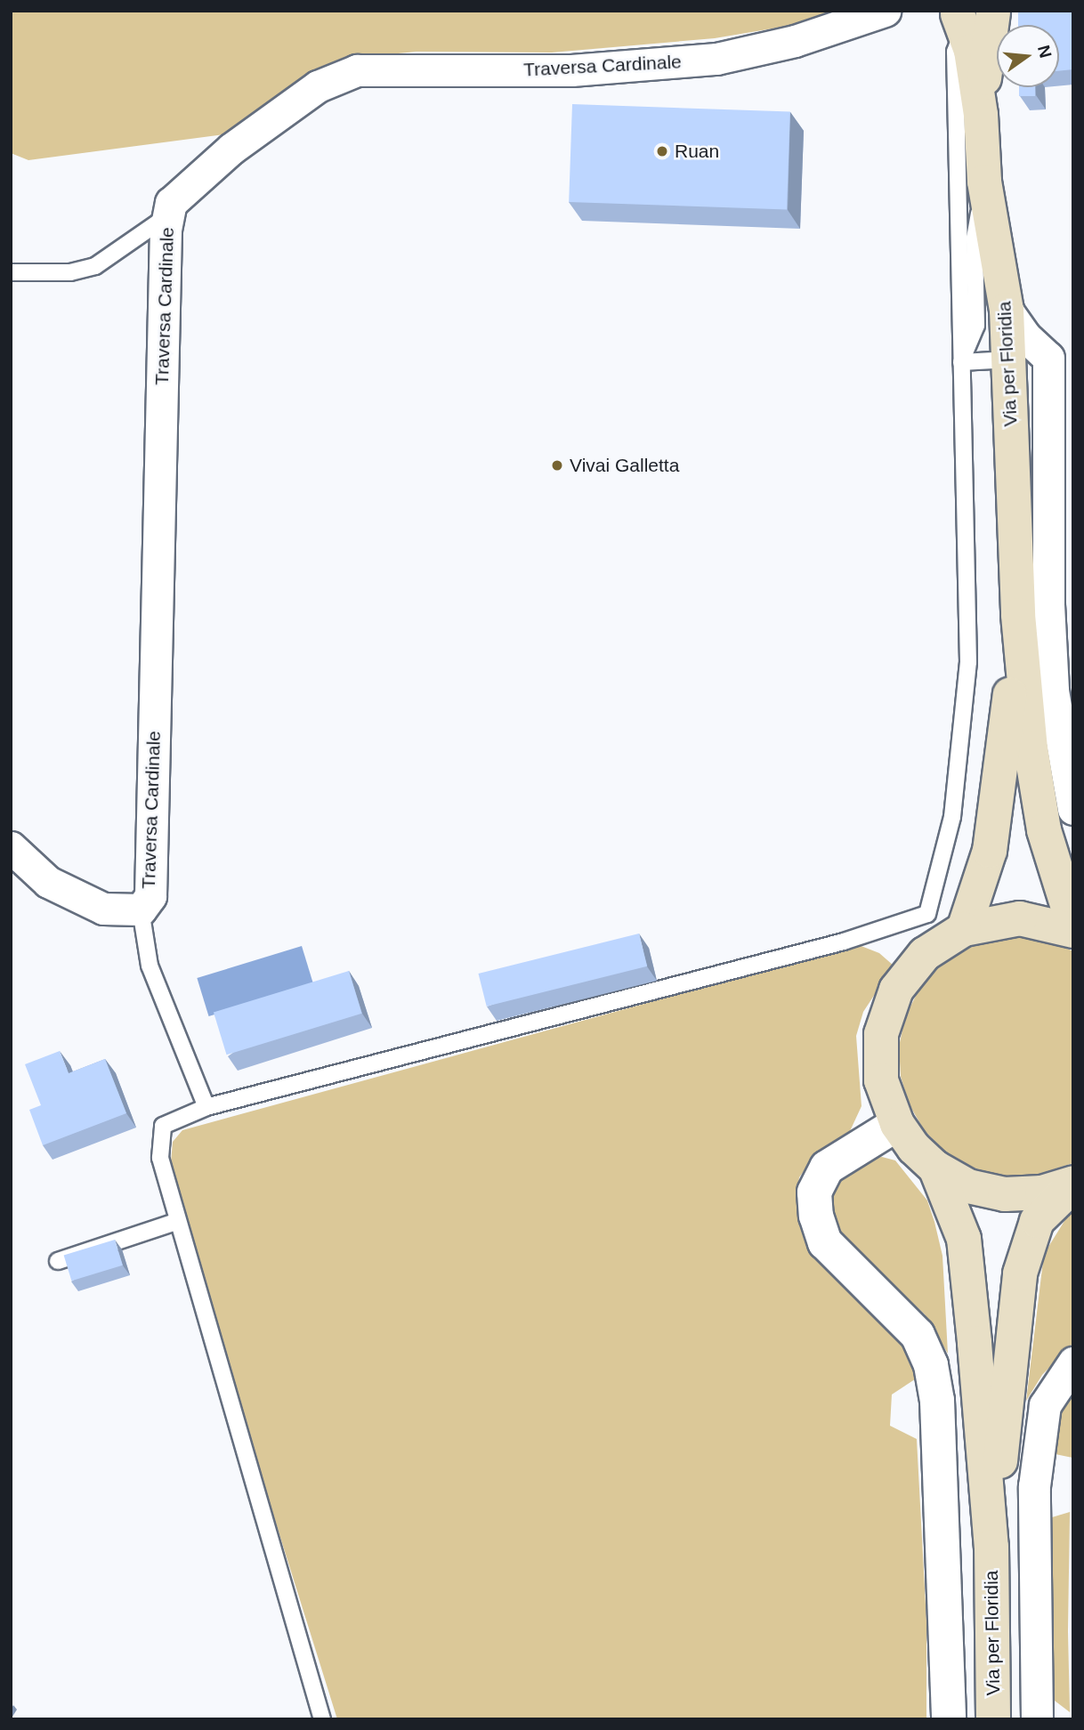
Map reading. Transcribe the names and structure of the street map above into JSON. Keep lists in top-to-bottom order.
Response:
{
  "streets": {
    "main road": ["Via per Floridia"],
    "street": ["Traversa Cardinale"]
  },
  "places": ["Ruan", "Vivai Galletta"],
  "north": "right"
}
